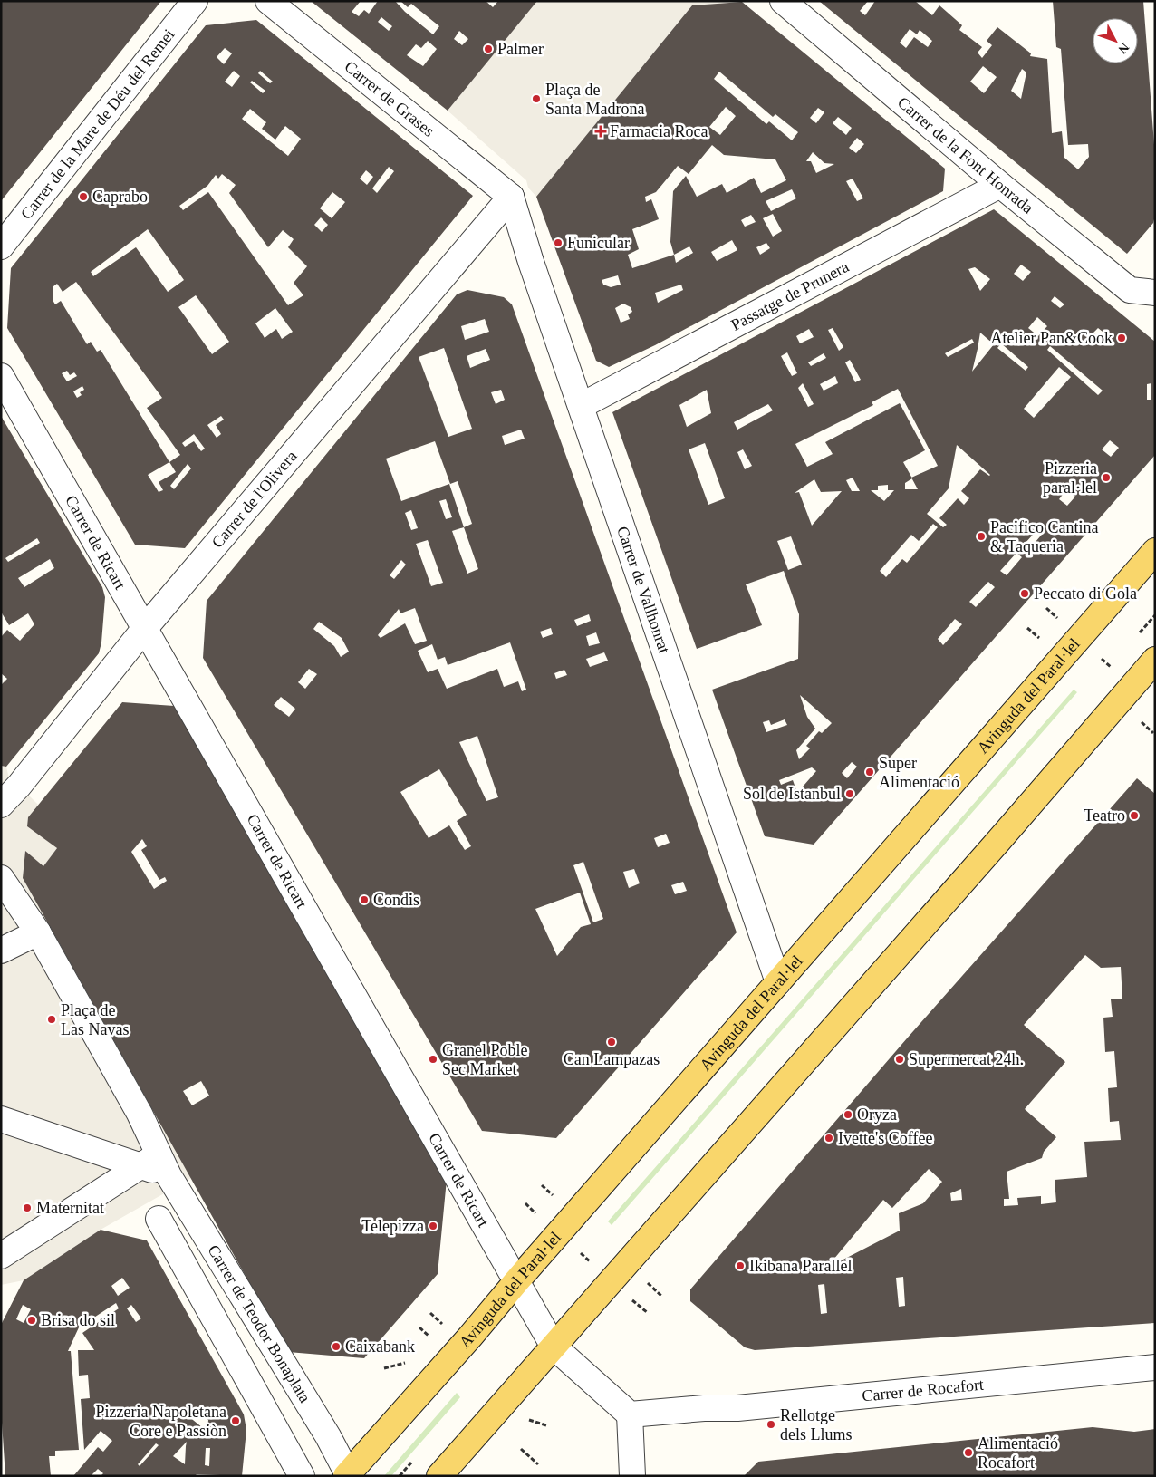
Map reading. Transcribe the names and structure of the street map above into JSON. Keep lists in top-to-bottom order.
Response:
{
  "streets": {
    "main road": ["Avinguda del Paral·lel"],
    "street": [
      "Carrer de Grases",
      "Carrer de la Mare de Déu del Remei",
      "Carrer de la Font Honrada",
      "Passatge de Prunera",
      "Carrer de l'Olivera",
      "Carrer de Ricart",
      "Carrer de Vallhonrat",
      "Carrer de Teodor Bonaplata",
      "Carrer de Rocafort"
    ]
  },
  "crossings": [
    ["Carrer de Grases", "Carrer de l'Olivera"],
    ["Carrer de Grases", "Carrer de Vallhonrat"],
    ["Carrer de la Font Honrada", "Passatge de Prunera"],
    ["Passatge de Prunera", "Carrer de Vallhonrat"],
    ["Carrer de l'Olivera", "Carrer de Ricart"],
    ["Carrer de l'Olivera", "Carrer de Vallhonrat"],
    ["Carrer de Ricart", "Avinguda del Paral·lel"],
    ["Carrer de Vallhonrat", "Avinguda del Paral·lel"],
    ["Avinguda del Paral·lel", "Carrer de Teodor Bonaplata"]
  ],
  "places": {
    "other": [
      "Palmer",
      "Plaça de Santa Madrona",
      "Caprabo",
      "Funicular",
      "Atelier Pan&Cook",
      "Pizzeria paral·lel",
      "Pacifico Cantina & Taqueria",
      "Peccato di Gola",
      "Super Alimentació",
      "Sol de Istanbul",
      "Teatro",
      "Condis",
      "Plaça de Las Navas",
      "Can Lampazas",
      "Granel Poble Sec Market",
      "Supermercat 24h.",
      "Oryza",
      "Ivette's Coffee",
      "Maternitat",
      "Telepizza",
      "Ikibana Parallel",
      "Brisa do sil",
      "Caixabank",
      "Pizzeria Napoletana Core e Passiòn",
      "Rellotge dels Llums",
      "Alimentació Rocafort"
    ],
    "health": ["Farmacia Roca"]
  },
  "north": "bottom right"
}
